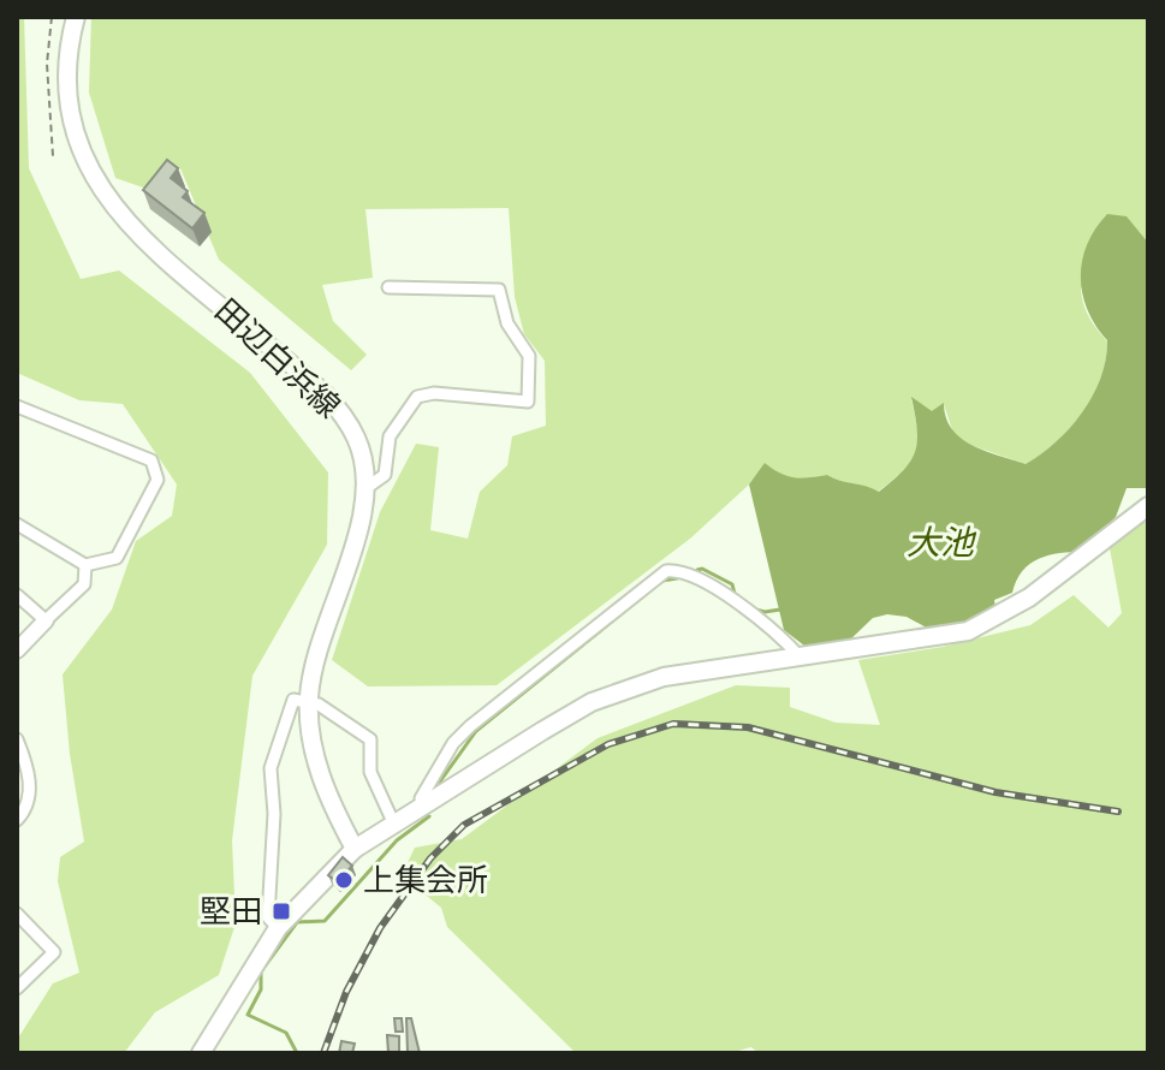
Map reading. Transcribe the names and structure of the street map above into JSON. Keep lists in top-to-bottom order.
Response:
{
  "streets": {
    "main road": ["田辺白浜線"]
  },
  "water": ["大池"],
  "places": {
    "other": ["上集会所"],
    "transit": ["堅田"]
  }
}
